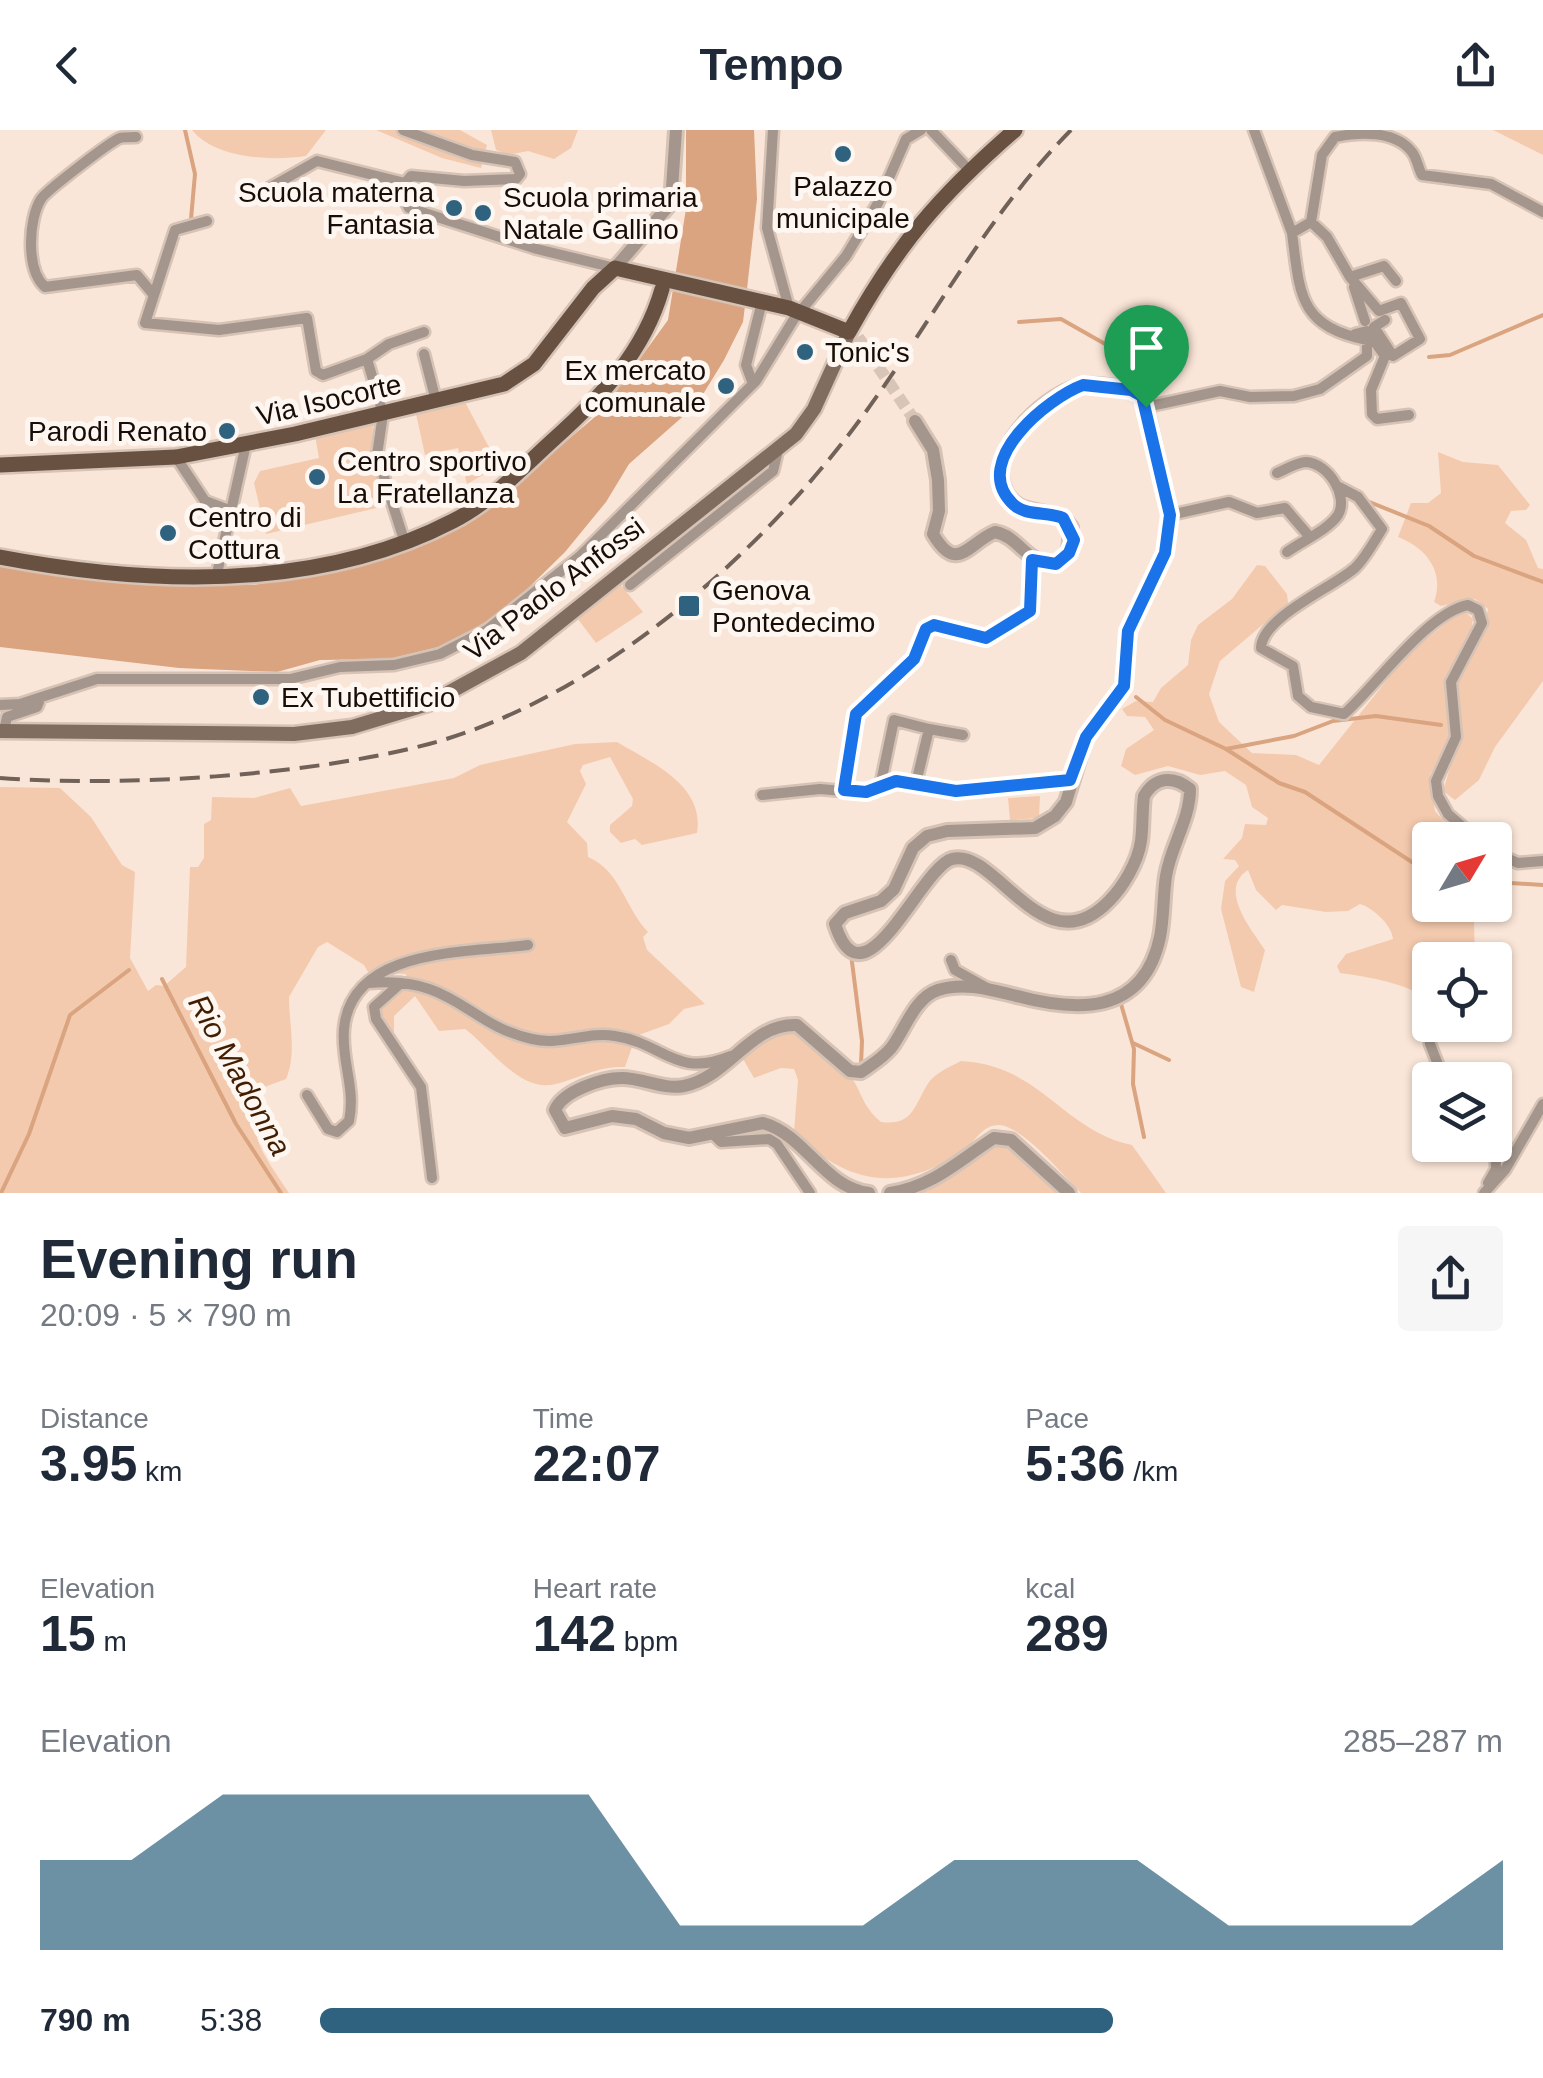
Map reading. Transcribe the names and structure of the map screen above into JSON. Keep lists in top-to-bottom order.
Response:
{
  "streets": {
    "main road": ["Via Isocorte", "Via Paolo Anfossi"]
  },
  "water": ["Rio Madonna"],
  "places": {
    "other": [
      "Palazzo municipale",
      "Scuola materna Fantasia",
      "Scuola primaria Natale Gallino",
      "Tonic's",
      "Ex mercato comunale",
      "Parodi Renato",
      "Centro sportivo La Fratellanza",
      "Centro di Cottura",
      "Ex Tubettificio"
    ],
    "transit": ["Genova Pontedecimo"]
  },
  "north": "top right",
  "page": {
    "header": "Tempo",
    "heading": ["Evening run", "20:09 · 5 × 790 m"],
    "stats": [
      ["Distance", "3.95 km"],
      ["Time", "22:07"],
      ["Pace", "5:36 /km"],
      ["Elevation", "15 m"],
      ["Heart rate", "142 bpm"],
      ["kcal", "289"]
    ],
    "chart": ["Elevation", "285–287 m"],
    "list": [
      {
        "name": "790 m",
        "note": "5:38"
      }
    ]
  }
}
